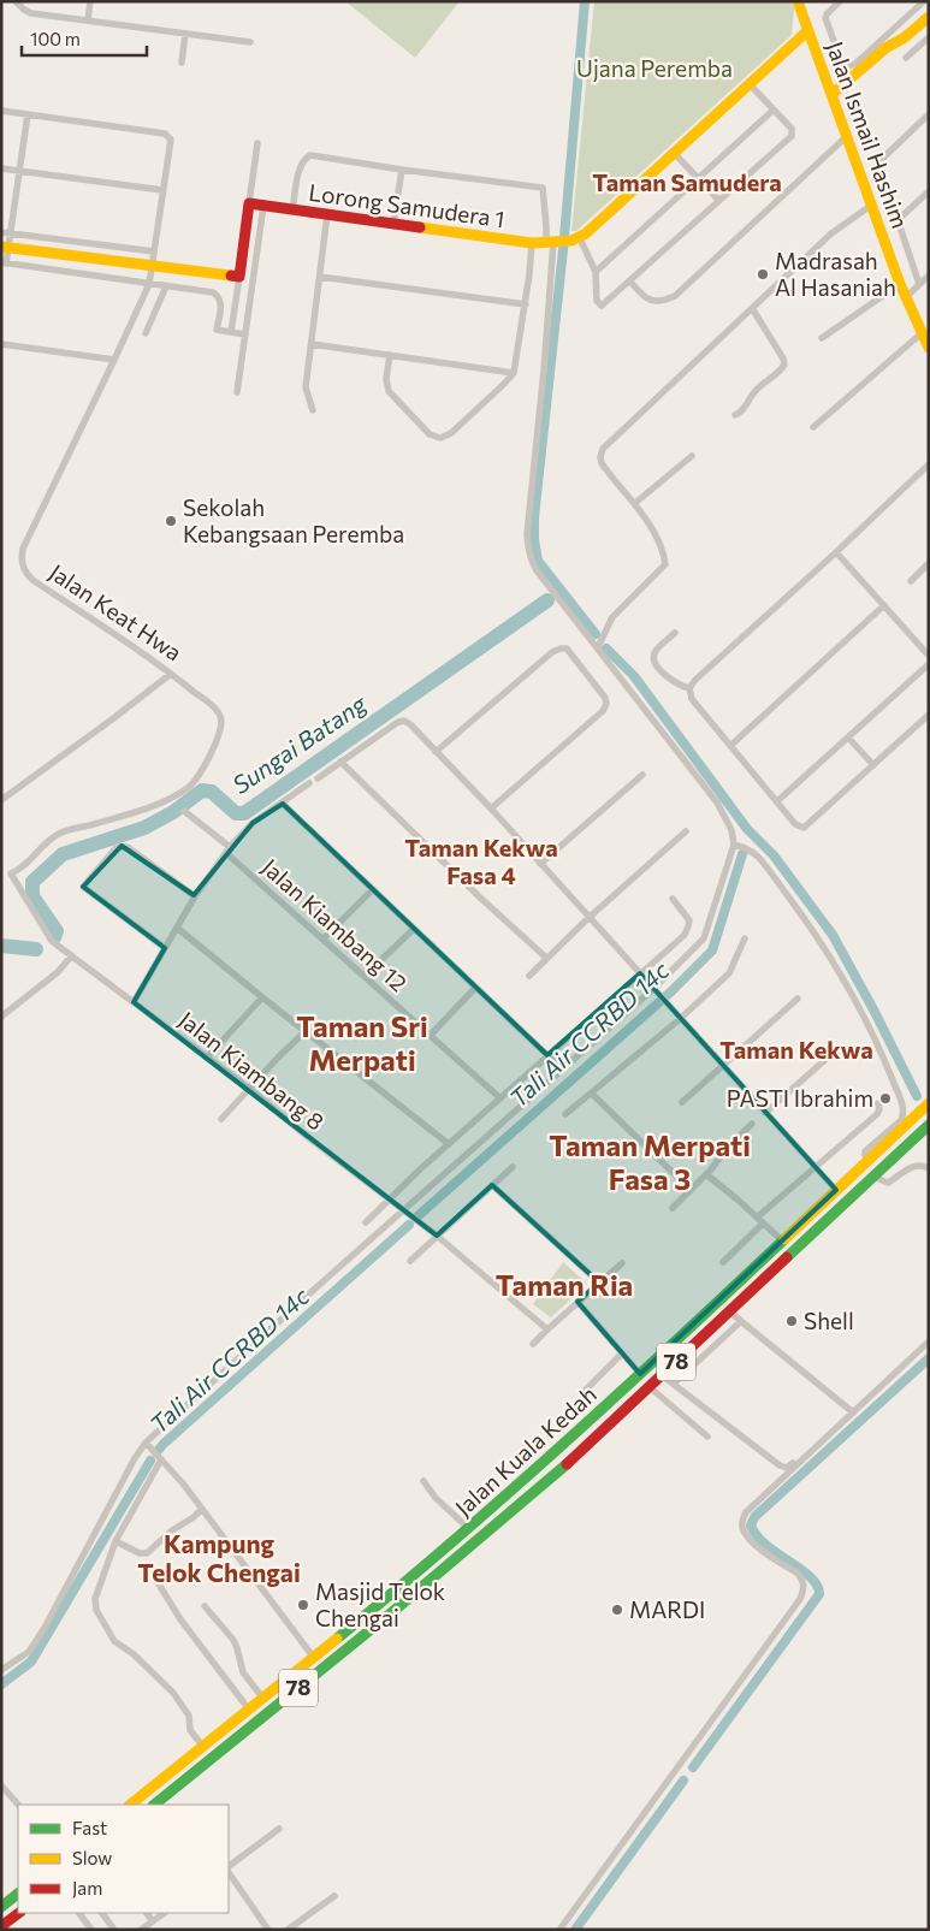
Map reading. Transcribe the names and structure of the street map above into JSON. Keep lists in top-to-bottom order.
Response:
{
  "streets": {
    "main road": [
      "Jalan Ismail Hashim",
      "Lorong Samudera 1",
      "78",
      "Jalan Kuala Kedah"
    ],
    "street": ["Jalan Keat Hwa", "Jalan Kiambang 12", "Jalan Kiambang 8"]
  },
  "crossings": [
    ["Jalan Keat Hwa", "Jalan Kiambang 8"]
  ],
  "districts": [
    "Taman Samudera",
    "Taman Kekwa Fasa 4",
    "Taman Sri Merpati",
    "Taman Kekwa",
    "Taman Merpati Fasa 3",
    "Taman Ria",
    "Kampung Telok Chengai"
  ],
  "water": ["Sungai Batang", "Tali Air CCRBD 14c"],
  "parks": ["Ujana Peremba"],
  "places": [
    "Madrasah Al Hasaniah",
    "Sekolah Kebangsaan Peremba",
    "PASTI Ibrahim",
    "Shell",
    "Masjid Telok Chengai",
    "MARDI"
  ],
  "legend": ["Fast", "Slow", "Jam"],
  "scale_bar": "100 m"
}
